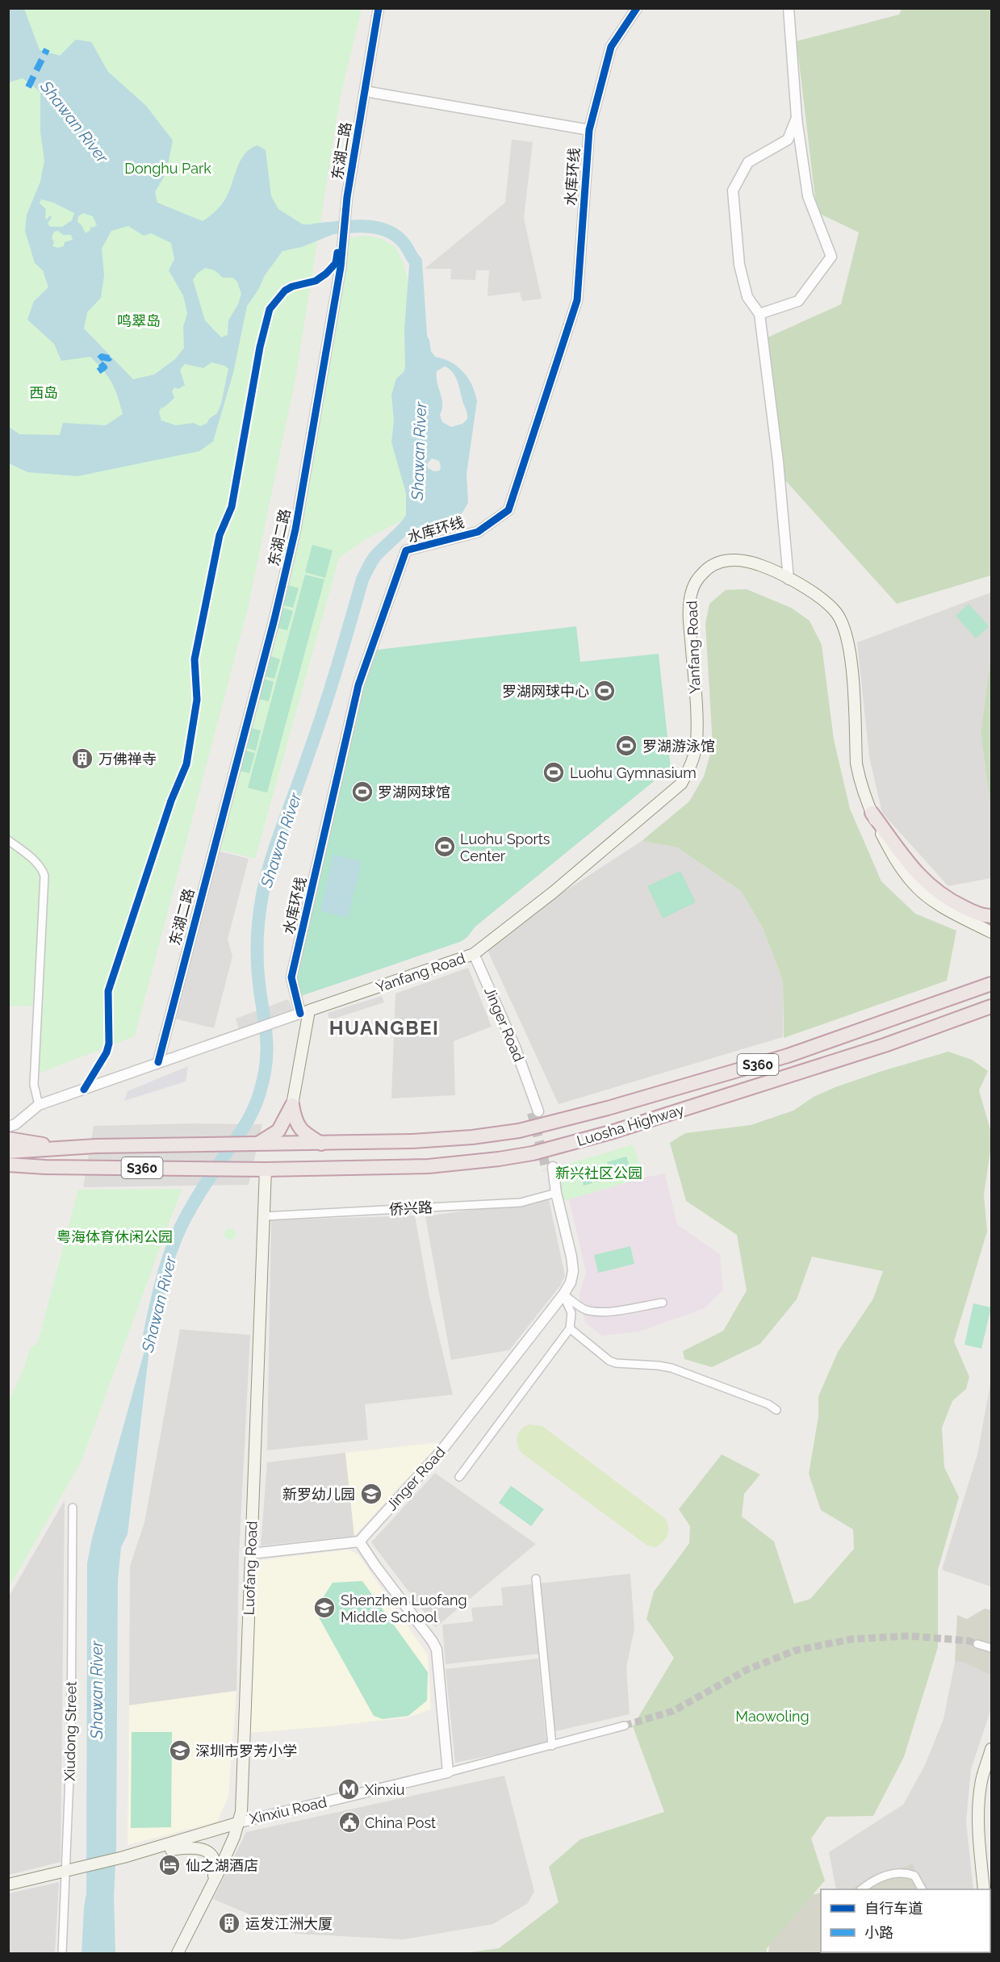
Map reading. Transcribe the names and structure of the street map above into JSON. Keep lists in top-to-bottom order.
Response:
{
  "streets": {
    "highway": ["S360", "Luosha Highway"],
    "main road": ["Yanfang Road", "Luofang Road", "Xinxiu Road"],
    "street": [
      "东湖二路",
      "水库环线",
      "Jinger Road",
      "侨兴路",
      "Xiudong Street"
    ]
  },
  "crossings": [
    ["水库环线", "Yanfang Road"],
    ["Yanfang Road", "Jinger Road"],
    ["Jinger Road", "侨兴路"],
    ["S360", "Luosha Highway"],
    ["S360", "Luofang Road"],
    ["Luosha Highway", "Luofang Road"],
    ["侨兴路", "Luofang Road"],
    ["Luofang Road", "Xinxiu Road"],
    ["Xiudong Street", "Xinxiu Road"]
  ],
  "districts": ["HUANGBEI"],
  "water": ["Shawan River"],
  "parks": [
    "Donghu Park",
    "鸣翠岛",
    "西岛",
    "新兴社区公园",
    "粤海体育休闲公园",
    "Maowoling"
  ],
  "places": {
    "sports": [
      "罗湖网球中心",
      "罗湖游泳馆",
      "Luohu Gymnasium",
      "罗湖网球馆",
      "Luohu Sports Center"
    ],
    "building": ["万佛禅寺", "运发江洲大厦"],
    "school or university": ["新罗幼儿园", "Shenzhen Luofang Middle School", "深圳市罗芳小学"],
    "metro station": ["Xinxiu"],
    "public building": ["China Post"],
    "hotel": ["仙之湖酒店"]
  },
  "legend": ["自行车道", "小路"]
}
